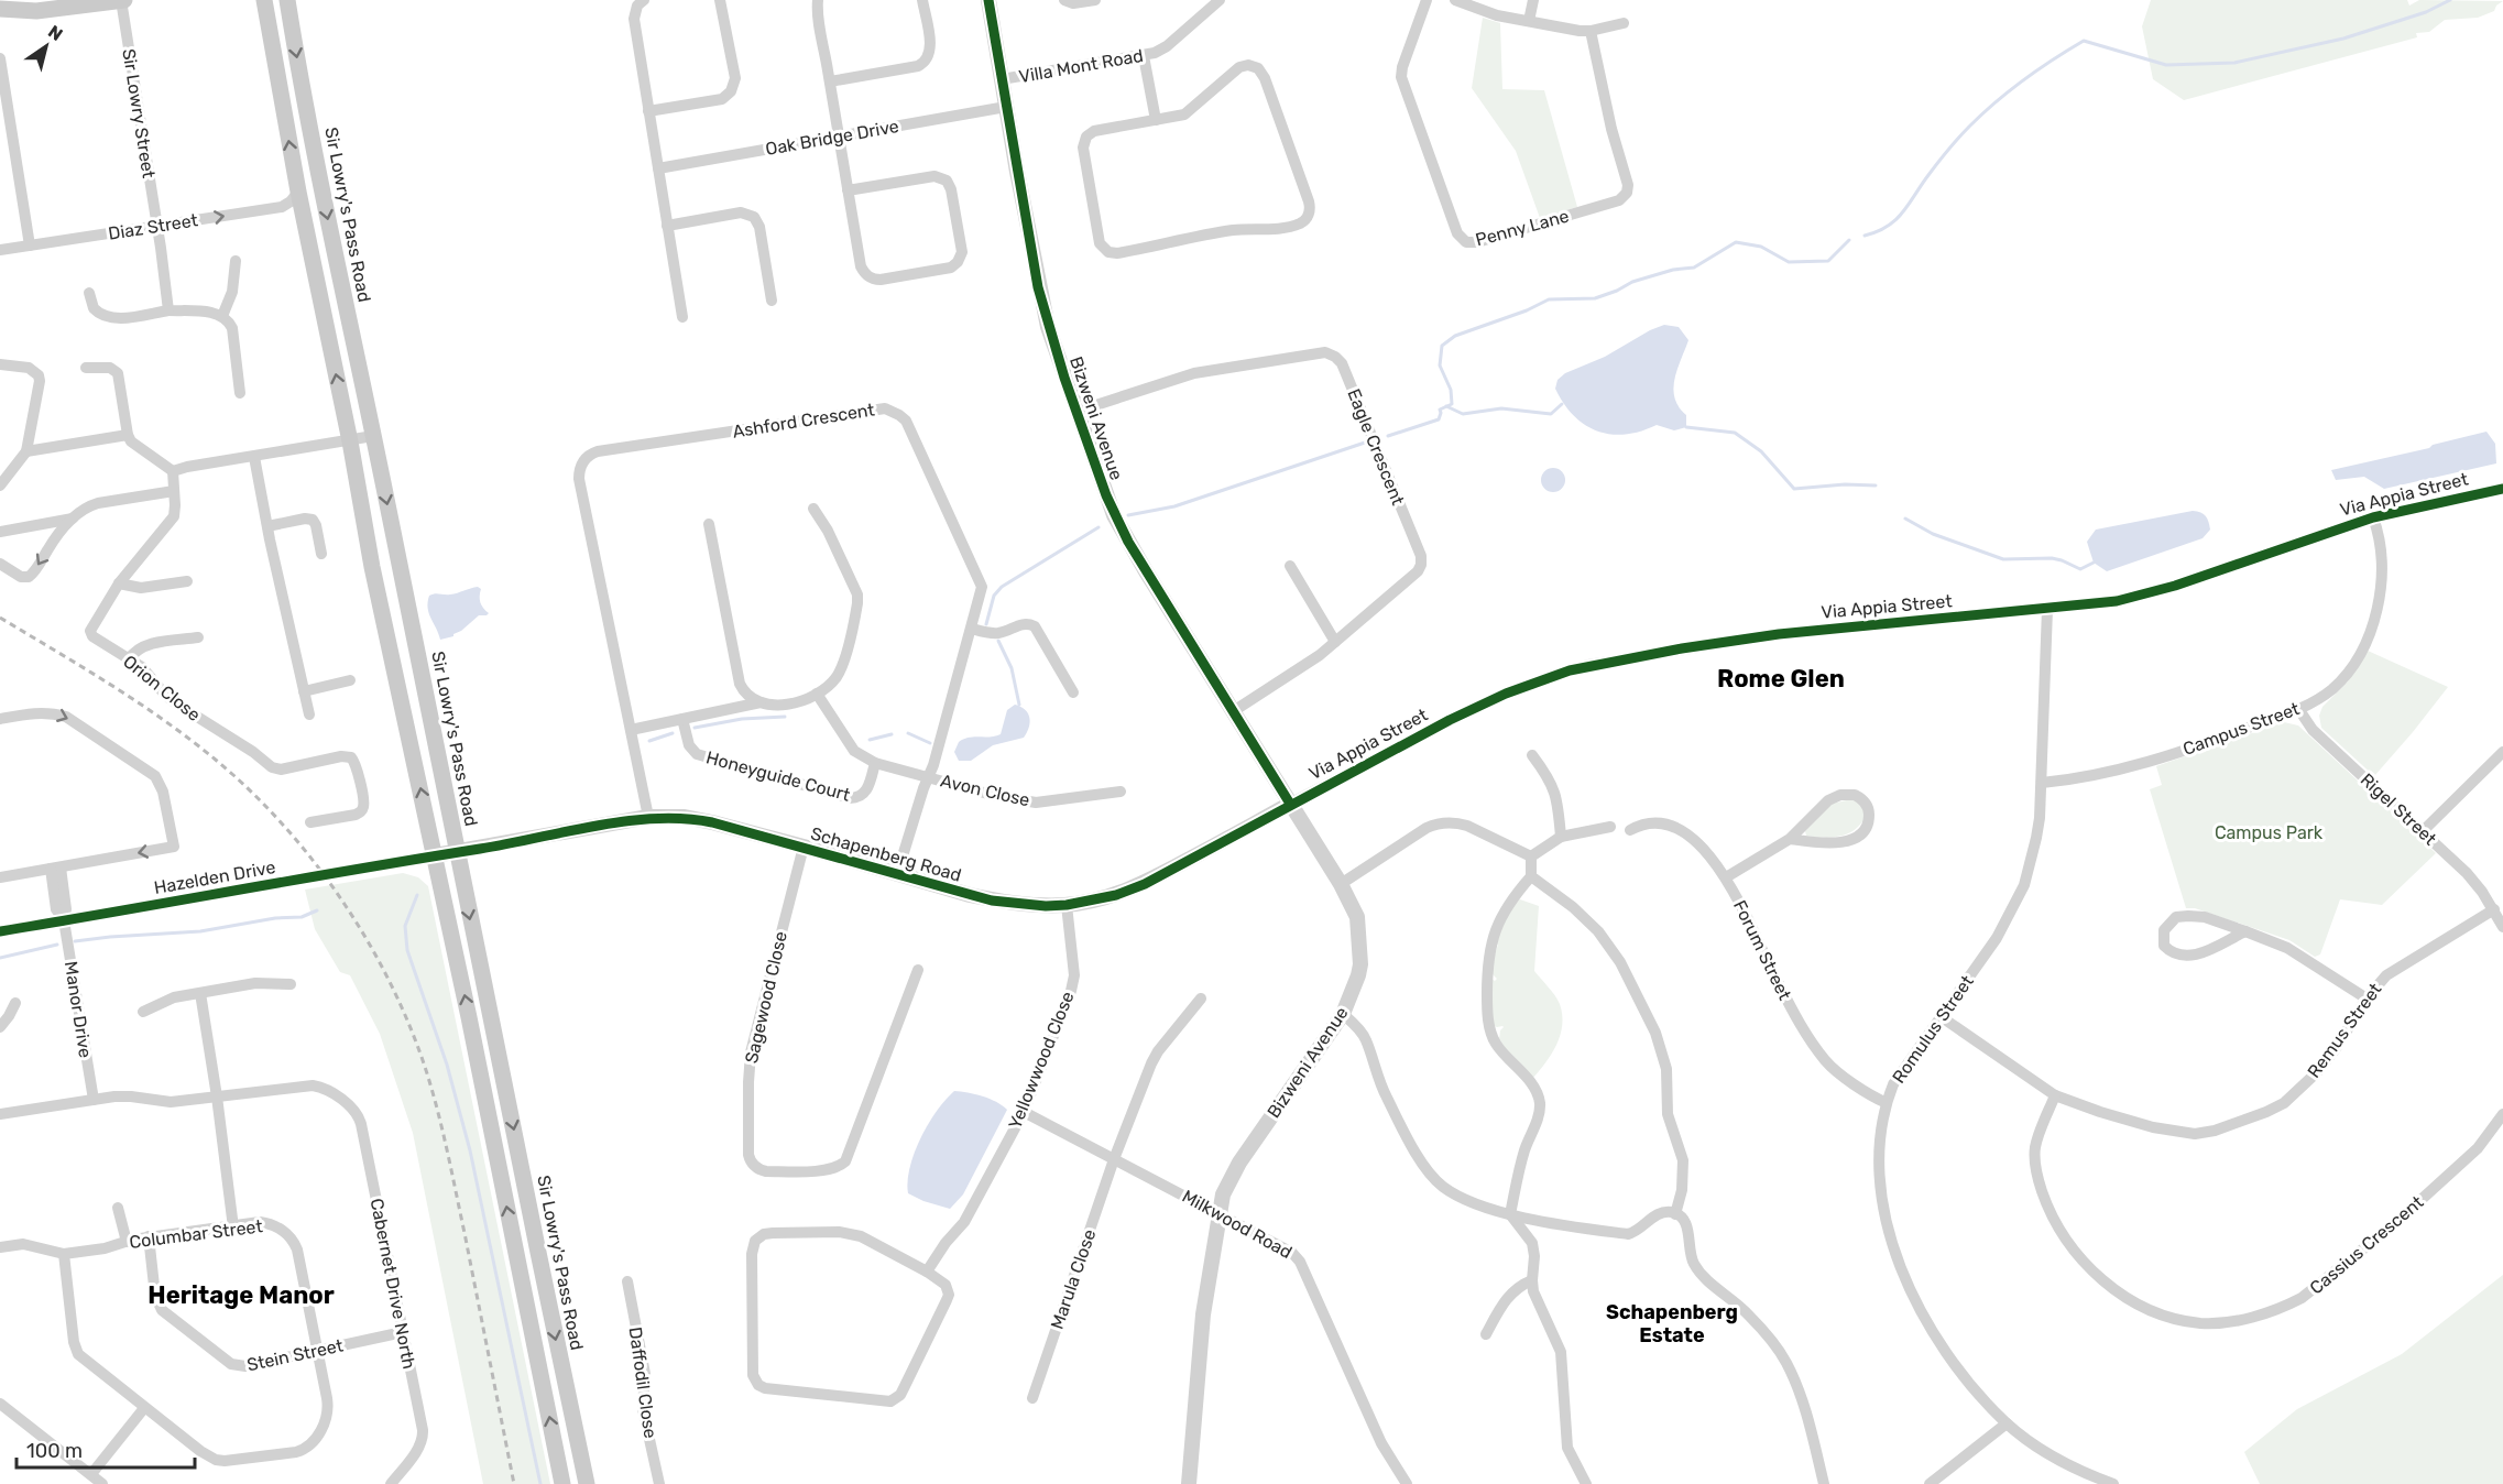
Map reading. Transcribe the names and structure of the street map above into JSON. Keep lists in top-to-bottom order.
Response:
{
  "streets": {
    "main road": ["Sir Lowry's Pass Road"],
    "street": [
      "Villa Mont Road",
      "Sir Lowry Street",
      "Oak Bridge Drive",
      "Diaz Street",
      "Penny Lane",
      "Bizweni Avenue",
      "Ashford Crescent",
      "Eagle Crescent",
      "Via Appia Street",
      "Orion Close",
      "Campus Street",
      "Honeyguide Court",
      "Avon Close",
      "Rigel Street",
      "Schapenberg Road",
      "Hazelden Drive",
      "Forum Street",
      "Sagewood Close",
      "Manor Drive",
      "Romulus Street",
      "Remus Street",
      "Yellowwood Close",
      "Milkwood Road",
      "Columbar Street",
      "Cassius Crescent",
      "Marula Close",
      "Cabernet Drive North",
      "Stein Street",
      "Daffodil Close"
    ]
  },
  "crossings": [
    ["Villa Mont Road", "Bizweni Avenue"],
    ["Sir Lowry Street", "Diaz Street"],
    ["Oak Bridge Drive", "Bizweni Avenue"],
    ["Sir Lowry's Pass Road", "Schapenberg Road"],
    ["Bizweni Avenue", "Eagle Crescent"],
    ["Bizweni Avenue", "Via Appia Street"],
    ["Bizweni Avenue", "Schapenberg Road"],
    ["Bizweni Avenue", "Milkwood Road"],
    ["Ashford Crescent", "Avon Close"],
    ["Ashford Crescent", "Schapenberg Road"],
    ["Via Appia Street", "Campus Street"],
    ["Via Appia Street", "Schapenberg Road"],
    ["Via Appia Street", "Romulus Street"],
    ["Campus Street", "Rigel Street"],
    ["Campus Street", "Romulus Street"],
    ["Honeyguide Court", "Avon Close"],
    ["Rigel Street", "Remus Street"],
    ["Schapenberg Road", "Hazelden Drive"],
    ["Schapenberg Road", "Sagewood Close"],
    ["Schapenberg Road", "Yellowwood Close"],
    ["Hazelden Drive", "Manor Drive"],
    ["Forum Street", "Romulus Street"],
    ["Romulus Street", "Remus Street"],
    ["Remus Street", "Cassius Crescent"],
    ["Yellowwood Close", "Milkwood Road"],
    ["Milkwood Road", "Marula Close"],
    ["Columbar Street", "Stein Street"],
    ["Cabernet Drive North", "Stein Street"]
  ],
  "districts": ["Rome Glen", "Heritage Manor", "Schapenberg Estate"],
  "parks": ["Campus Park"],
  "scale_bar": "100 m",
  "north": "top right"
}
